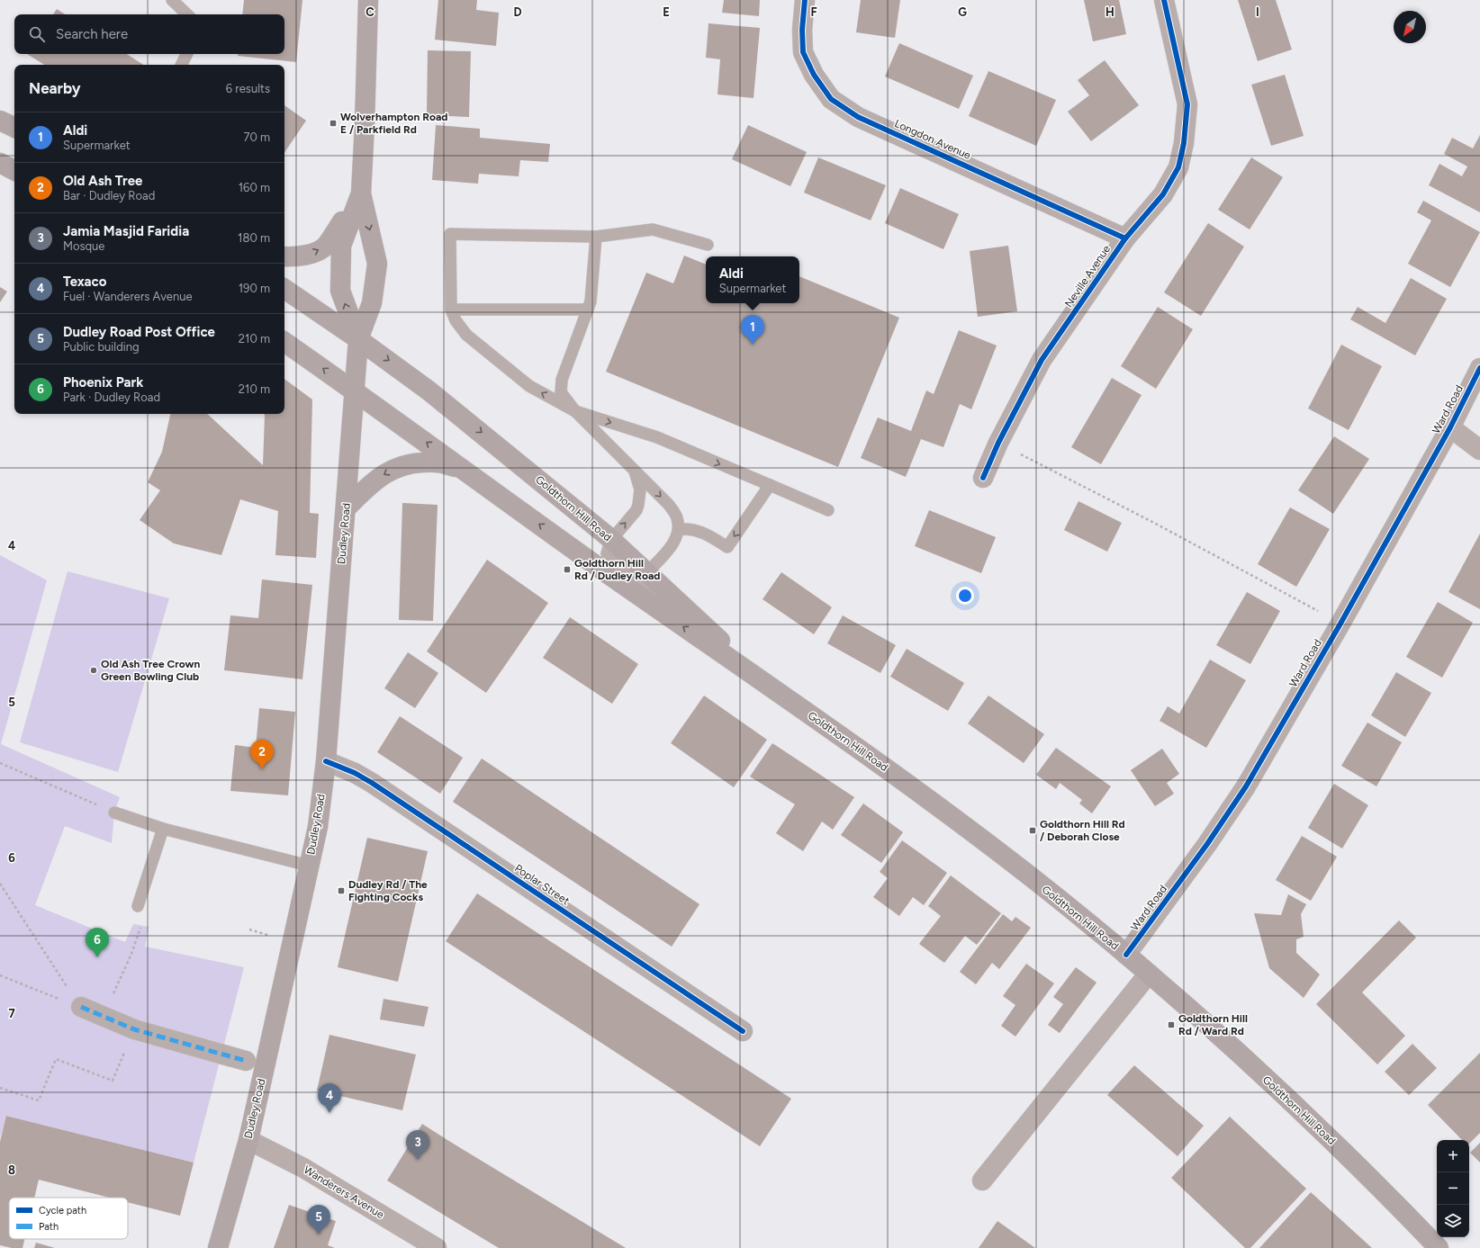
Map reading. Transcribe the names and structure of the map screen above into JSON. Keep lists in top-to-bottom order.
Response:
{
  "streets": {
    "main road": ["Goldthorn Hill Road", "Dudley Road"],
    "street": [
      "Longdon Avenue",
      "Neville Avenue",
      "Ward Road",
      "Poplar Street",
      "Wanderers Avenue"
    ]
  },
  "crossings": [
    ["Longdon Avenue", "Neville Avenue"],
    ["Ward Road", "Goldthorn Hill Road"],
    ["Goldthorn Hill Road", "Dudley Road"],
    ["Dudley Road", "Poplar Street"],
    ["Dudley Road", "Wanderers Avenue"]
  ],
  "places": {
    "transit": [
      "Wolverhampton Road E / Parkfield Rd",
      "Goldthorn Hill Rd / Dudley Road",
      "Goldthorn Hill Rd / Deborah Close",
      "Dudley Rd / The Fighting Cocks",
      "Goldthorn Hill Rd / Ward Rd"
    ],
    "other": ["Old Ash Tree Crown Green Bowling Club"]
  },
  "legend": ["Cycle path", "Path"],
  "north": "bottom left",
  "page": {
    "search": "Search here",
    "heading": ["Nearby", "6 results"],
    "list": [
      {
        "mark": "1",
        "name": "Aldi",
        "note": "Supermarket",
        "value": "70 m"
      },
      {
        "mark": "2",
        "name": "Old Ash Tree",
        "note": "Bar · Dudley Road",
        "value": "160 m"
      },
      {
        "mark": "3",
        "name": "Jamia Masjid Faridia",
        "note": "Mosque",
        "value": "180 m"
      },
      {
        "mark": "4",
        "name": "Texaco",
        "note": "Fuel · Wanderers Avenue",
        "value": "190 m"
      },
      {
        "mark": "5",
        "name": "Dudley Road Post Office",
        "note": "Public building",
        "value": "210 m"
      },
      {
        "mark": "6",
        "name": "Phoenix Park",
        "note": "Park · Dudley Road",
        "value": "210 m"
      }
    ],
    "popup": ["Aldi", "Supermarket"],
    "pins": [
      "1",
      "2",
      "6",
      "4",
      "3",
      "5"
    ],
    "map_buttons": ["+", "−"]
  },
  "grid": {
    "columns": [
      "C",
      "D",
      "E",
      "F",
      "G",
      "H",
      "I"
    ],
    "rows": [
      "4",
      "5",
      "6",
      "7",
      "8"
    ]
  }
}
